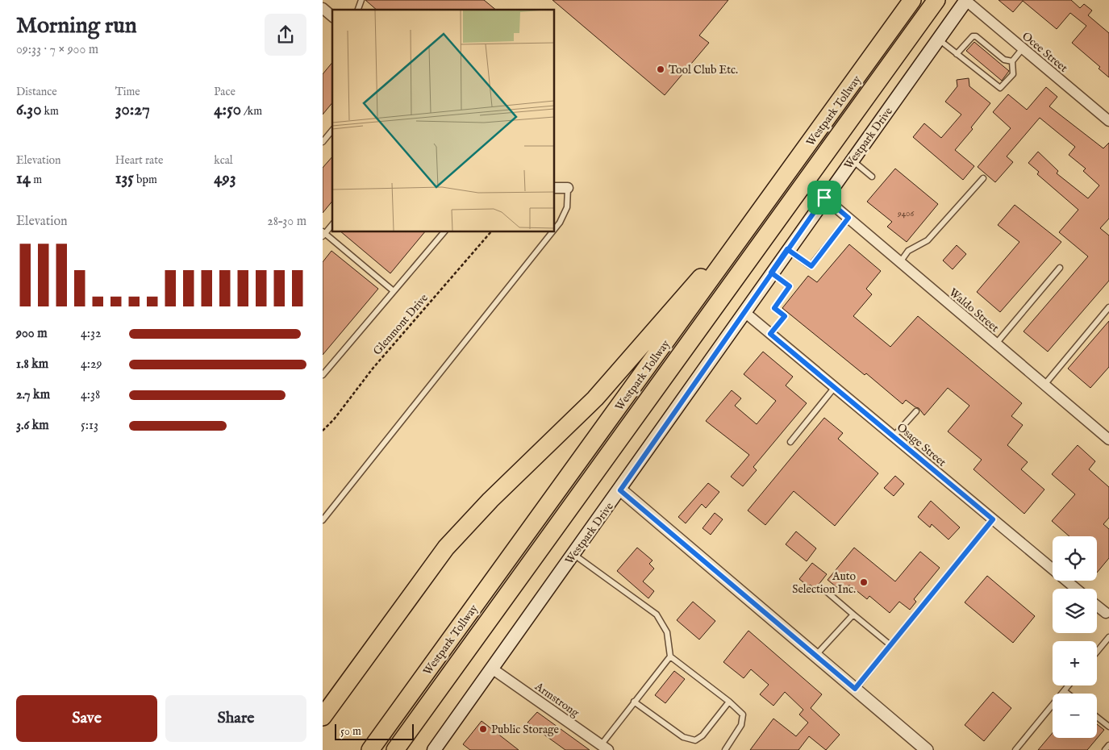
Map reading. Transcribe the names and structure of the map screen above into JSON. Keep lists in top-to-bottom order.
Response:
{
  "streets": {
    "highway": ["Westpark Tollway"],
    "main road": ["Westpark Drive"],
    "street": [
      "Ocee Street",
      "Waldo Street",
      "Osage Street",
      "Armstrong"
    ],
    "path": ["Glenmont Drive"]
  },
  "crossings": [
    ["Ocee Street", "Westpark Drive"],
    ["Westpark Drive", "Waldo Street"],
    ["Westpark Drive", "Osage Street"],
    ["Westpark Drive", "Armstrong"]
  ],
  "places": ["Tool Club Etc.", "Auto Selection Inc.", "Public Storage"],
  "house_numbers": ["9406"],
  "scale_bar": "50 m",
  "page": {
    "heading": ["Morning run", "09:33 · 7 × 900 m"],
    "stats": [
      ["Distance", "6.30 km"],
      ["Time", "30:27"],
      ["Pace", "4:50 /km"],
      ["Elevation", "14 m"],
      ["Heart rate", "135 bpm"],
      ["kcal", "493"]
    ],
    "chart": ["Elevation", "28–30 m"],
    "list": [
      {
        "name": "900 m",
        "note": "4:32"
      },
      {
        "name": "1.8 km",
        "note": "4:29"
      },
      {
        "name": "2.7 km",
        "note": "4:38"
      },
      {
        "name": "3.6 km",
        "note": "5:13"
      }
    ],
    "map_buttons": ["+", "−"],
    "buttons": ["Save", "Share"],
    "scale": "50 m"
  }
}
